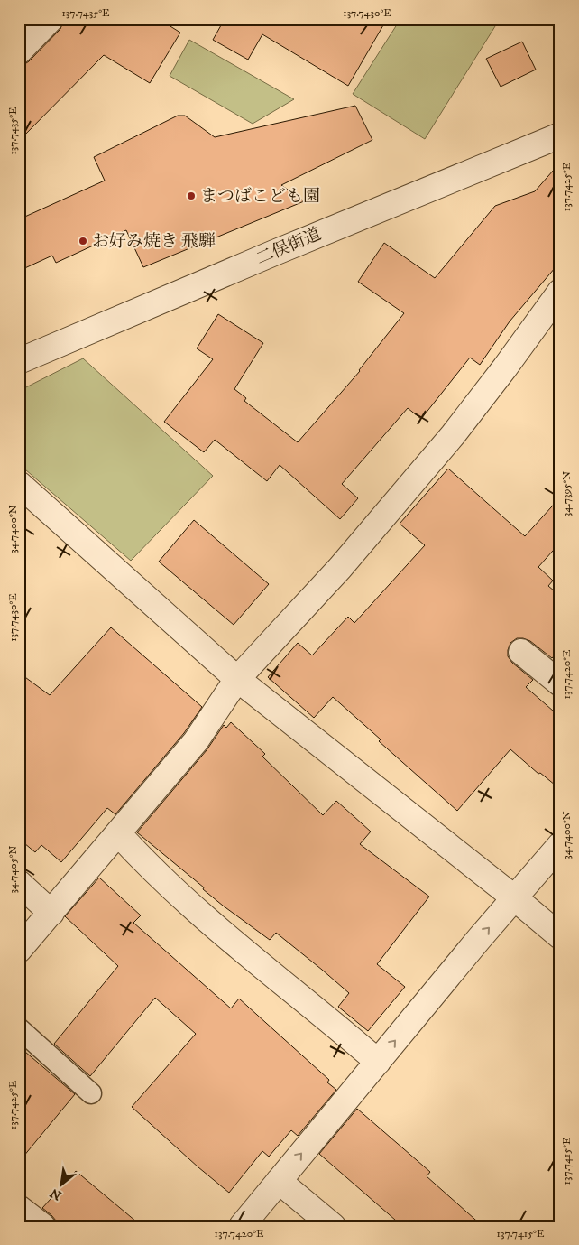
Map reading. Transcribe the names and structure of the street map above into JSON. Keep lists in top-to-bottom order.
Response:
{
  "streets": {
    "street": ["二俣街道"]
  },
  "places": ["まつばこども園", "お好み焼き 飛騨"],
  "north": "bottom left",
  "coordinates": [
    "137.7435°E",
    "137.7430°E",
    "137.7425°E",
    "34.7395°N",
    "34.7400°N",
    "137.7420°E",
    "34.7405°N",
    "137.7415°E"
  ]
}
